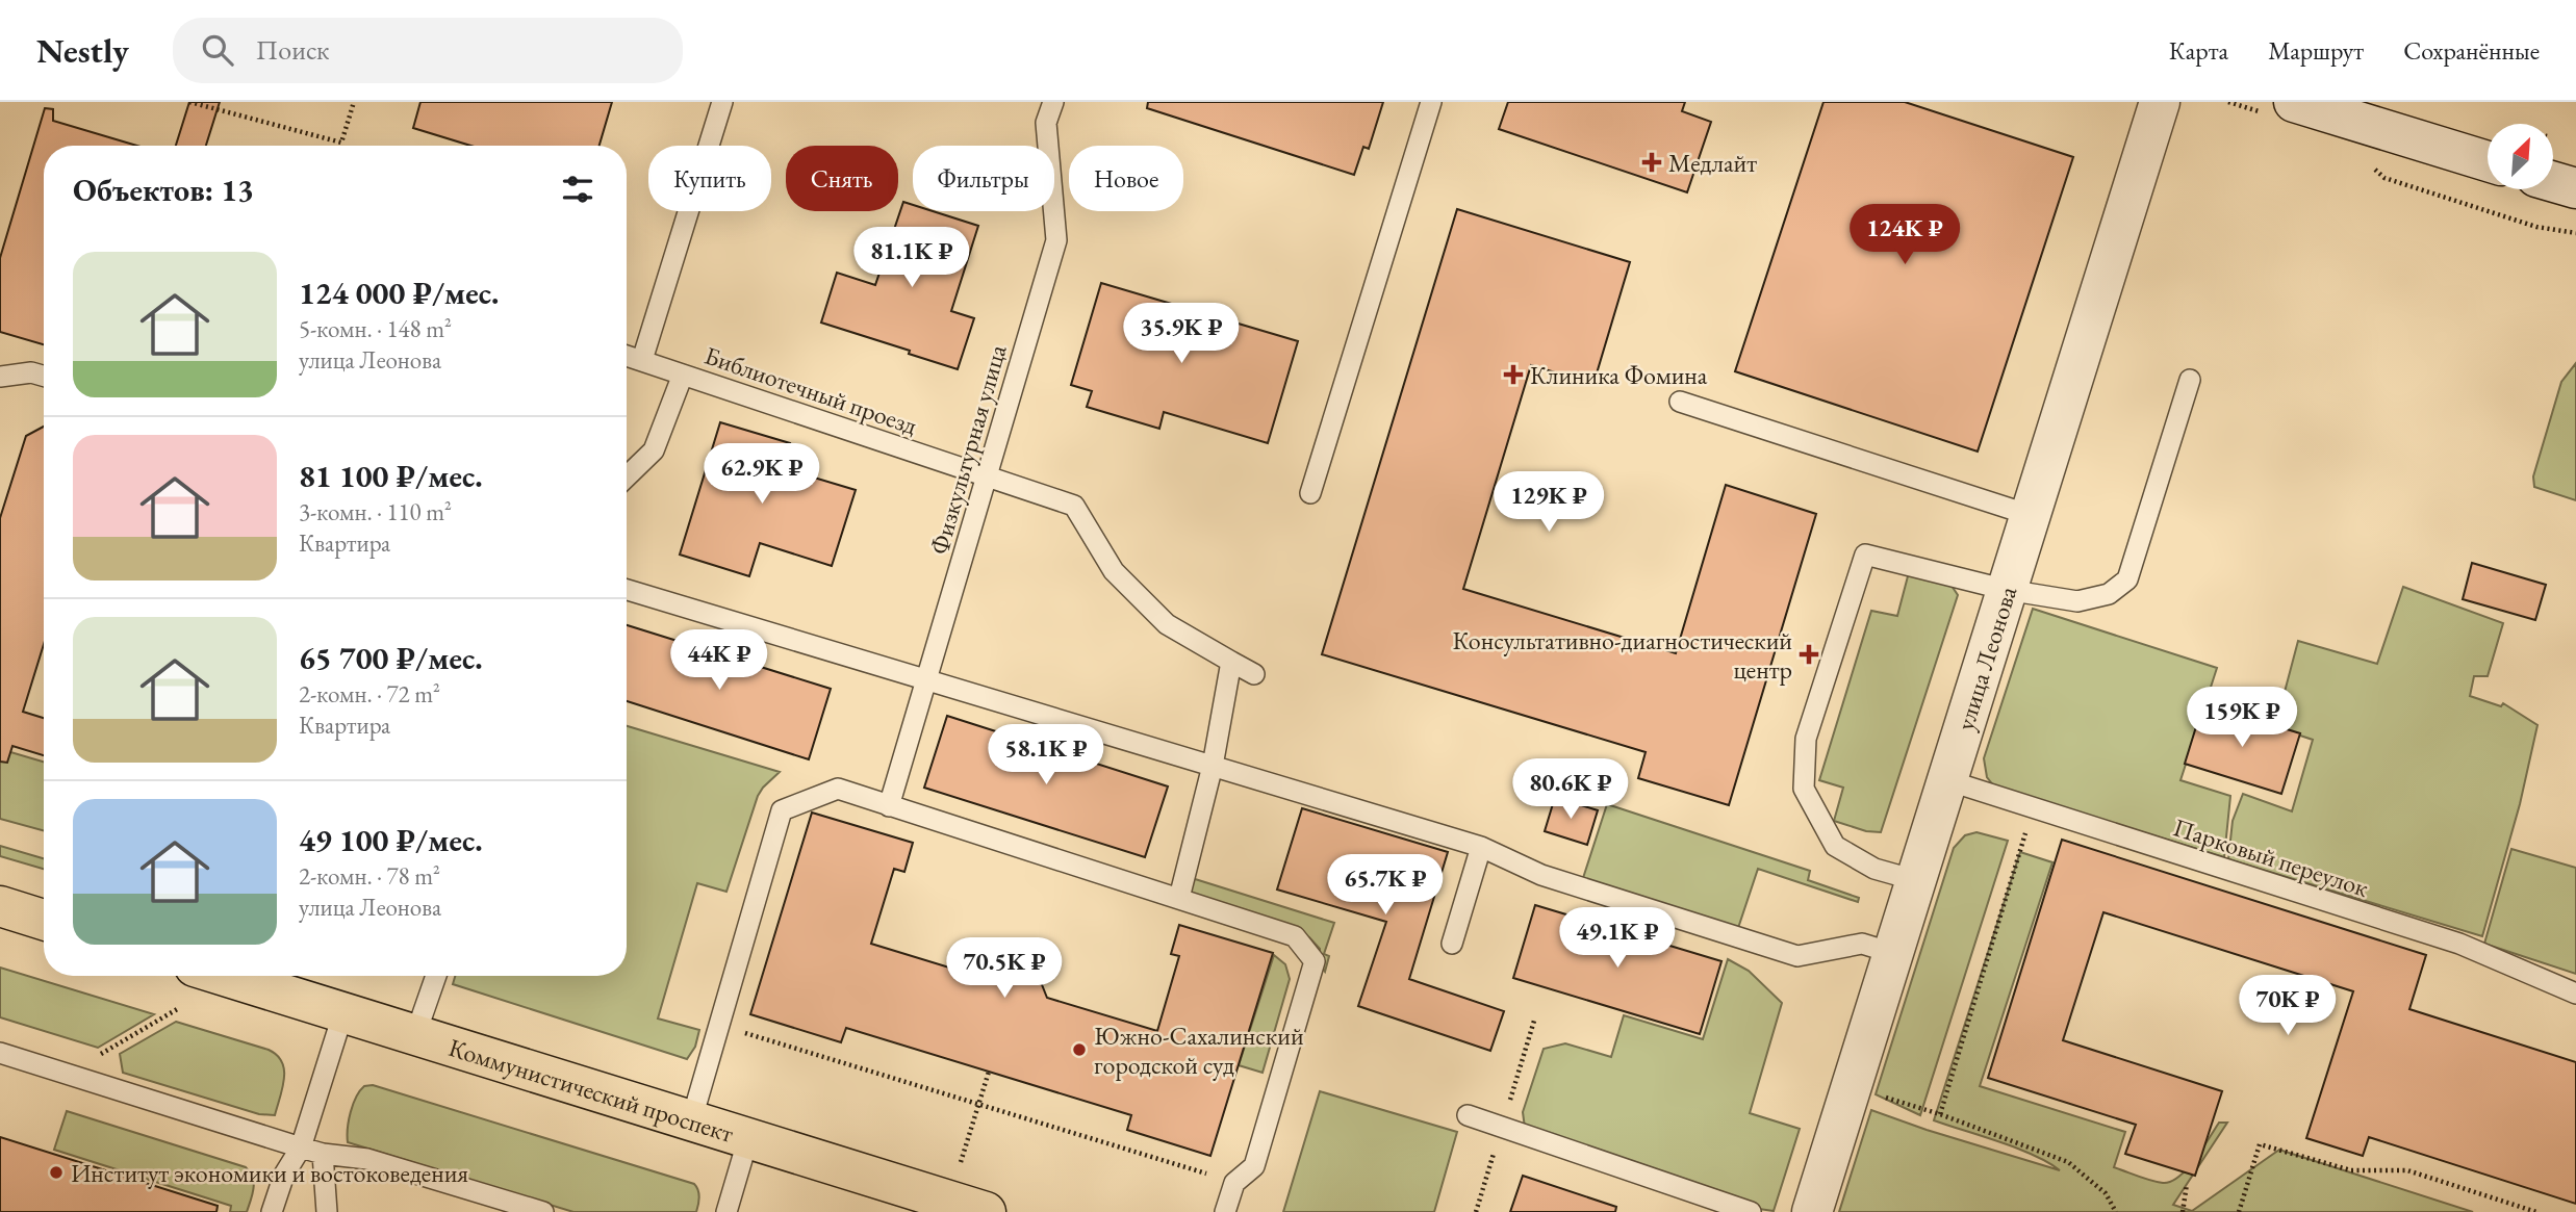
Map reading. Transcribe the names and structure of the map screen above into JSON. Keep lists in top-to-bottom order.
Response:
{
  "streets": {
    "main road": ["Коммунистический проспект"],
    "street": ["улица Леонова"],
    "lane": ["Библиотечный проезд", "Физкультурная улица", "Парковый переулок"]
  },
  "crossings": [
    ["Библиотечный проезд", "Физкультурная улица"],
    ["улица Леонова", "Парковый переулок"]
  ],
  "places": {
    "health": ["Медлайт", "Клиника Фомина", "Консультативно-диагностический центр"],
    "other": ["Южно-Сахалинский городской суд", "Институт экономики и востоковедения"]
  },
  "north": "top right",
  "page": {
    "header": "Nestly",
    "search": "Поиск",
    "nav": ["Карта", "Маршрут", "Сохранённые"],
    "chip": [
      "Купить",
      "Снять",
      "Фильтры",
      "Новое"
    ],
    "heading": "Объектов: 13",
    "price": [
      "124K ₽",
      "81.1K ₽",
      "35.9K ₽",
      "62.9K ₽",
      "129K ₽",
      "44K ₽",
      "159K ₽",
      "58.1K ₽",
      "80.6K ₽",
      "65.7K ₽",
      "49.1K ₽",
      "70.5K ₽",
      "70K ₽"
    ],
    "list": [
      {
        "name": "124 000 ₽/мес.",
        "note": "5-комн. · 148 m² · улица Леонова"
      },
      {
        "name": "81 100 ₽/мес.",
        "note": "3-комн. · 110 m² · Квартира"
      },
      {
        "name": "65 700 ₽/мес.",
        "note": "2-комн. · 72 m² · Квартира"
      },
      {
        "name": "49 100 ₽/мес.",
        "note": "2-комн. · 78 m² · улица Леонова"
      }
    ]
  }
}
